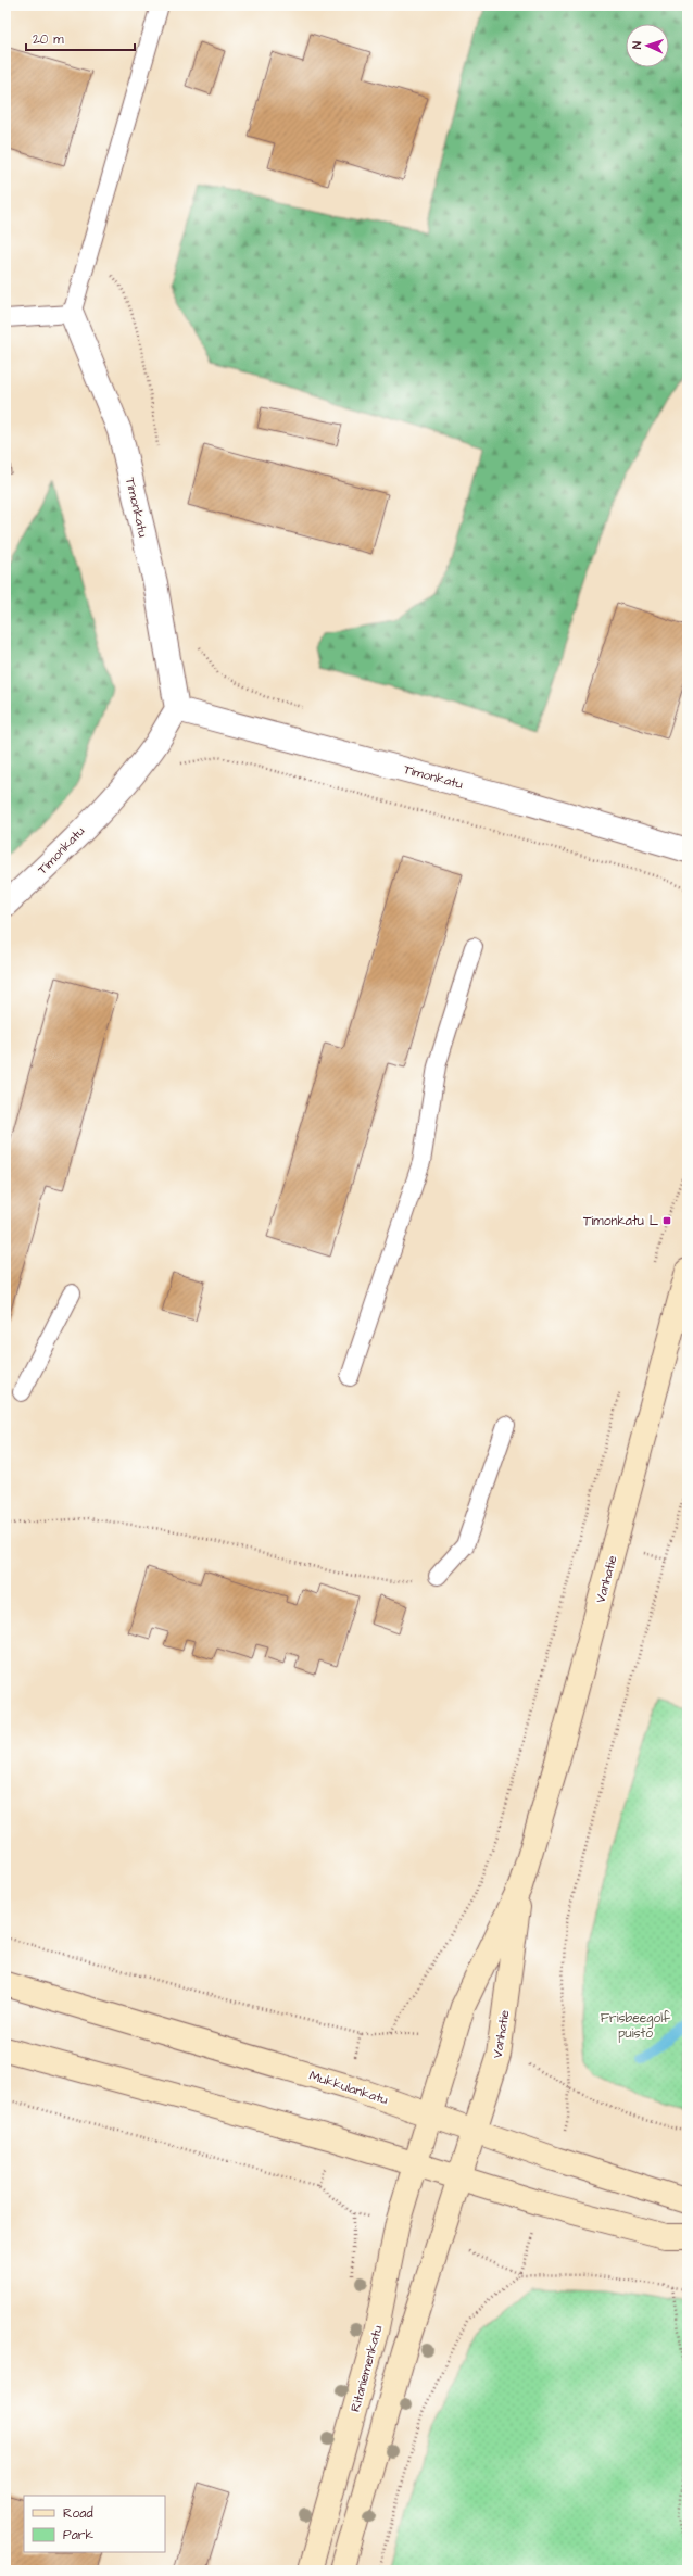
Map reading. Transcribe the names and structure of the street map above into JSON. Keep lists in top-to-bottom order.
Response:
{
  "streets": {
    "street": [
      "Timonkatu",
      "Vanhatie",
      "Mukkulankatu",
      "Ritaniemenkatu"
    ]
  },
  "crossings": [
    ["Vanhatie", "Mukkulankatu"],
    ["Vanhatie", "Ritaniemenkatu"]
  ],
  "parks": ["Frisbeegolf puisto"],
  "places": {
    "transit": ["Timonkatu L"]
  },
  "legend": ["Road", "Park"],
  "scale_bar": "20 m",
  "north": "left"
}
